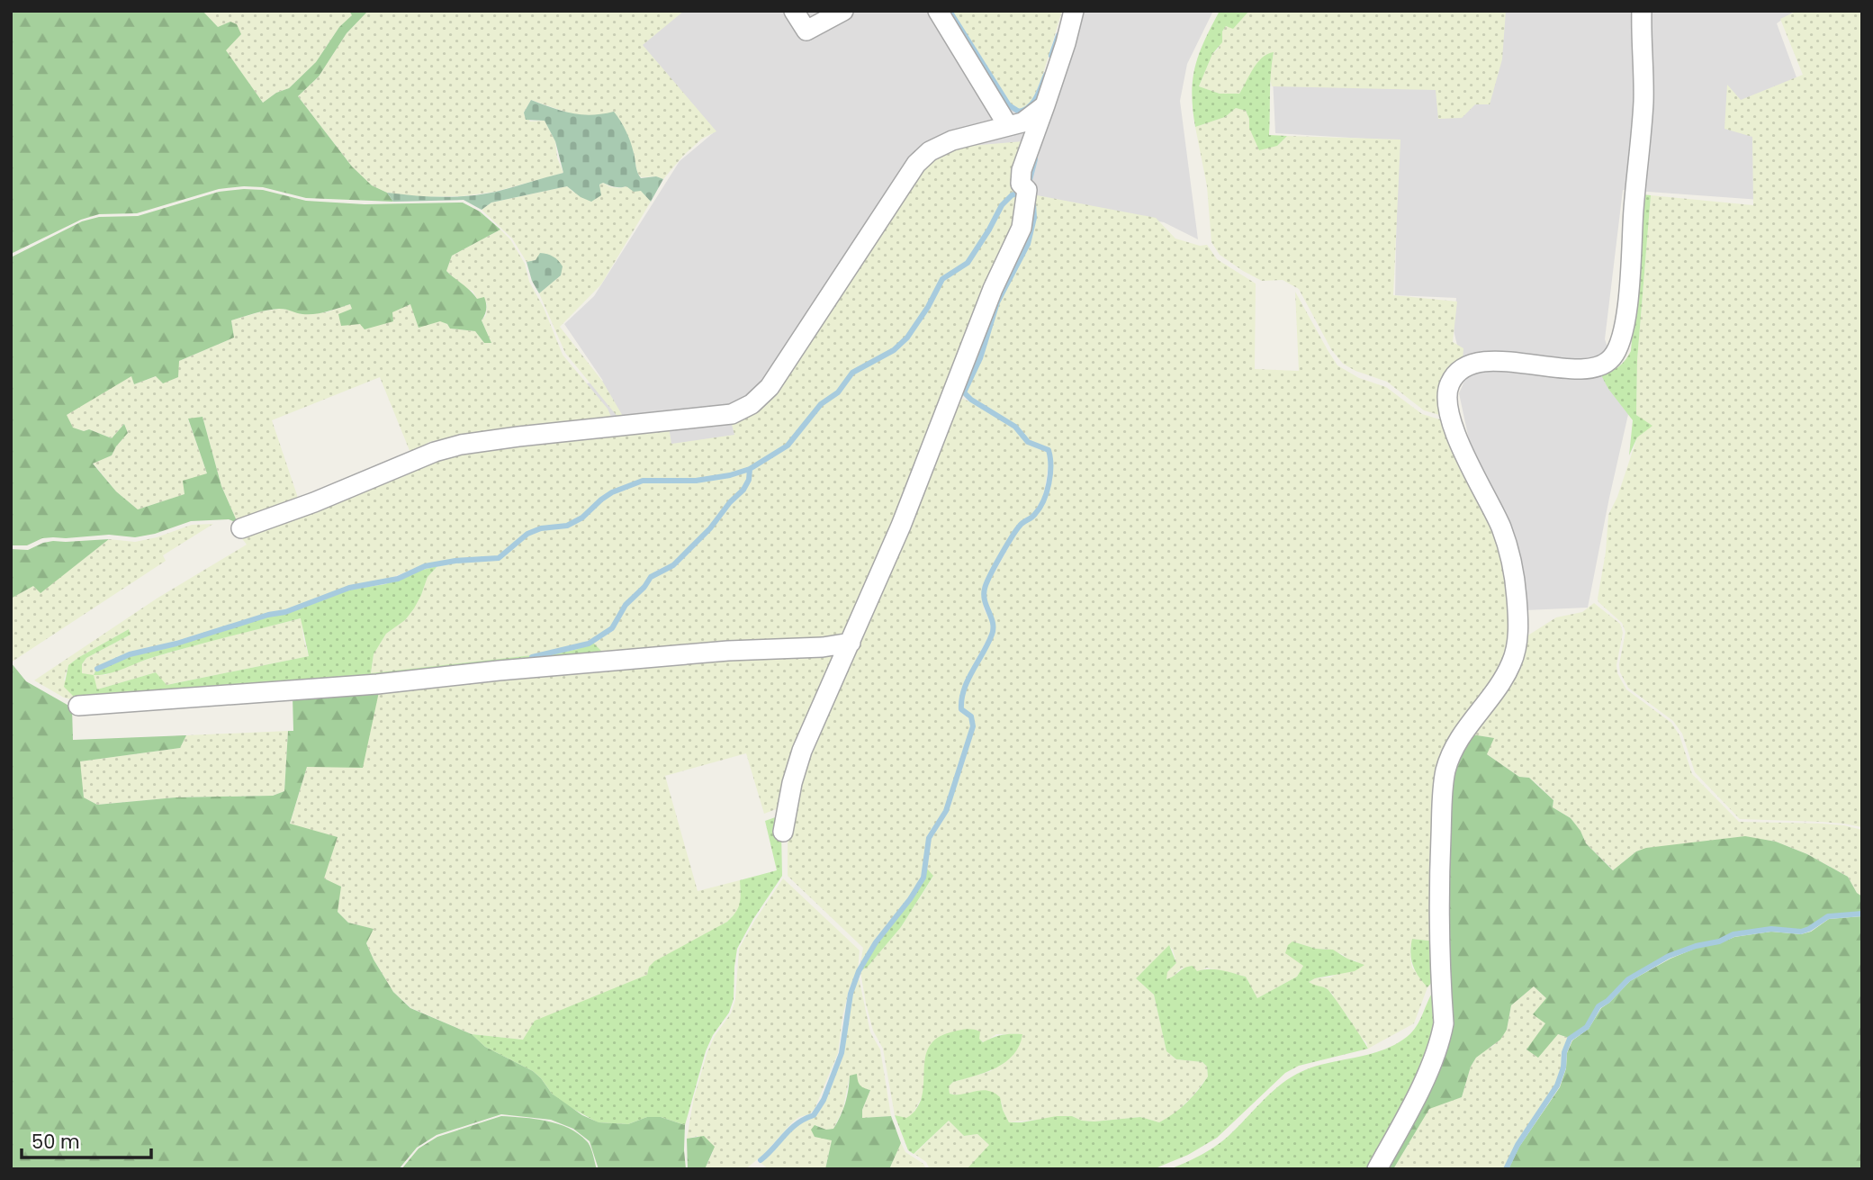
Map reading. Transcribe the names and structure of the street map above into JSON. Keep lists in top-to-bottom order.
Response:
{
  "scale_bar": "50 m"
}
